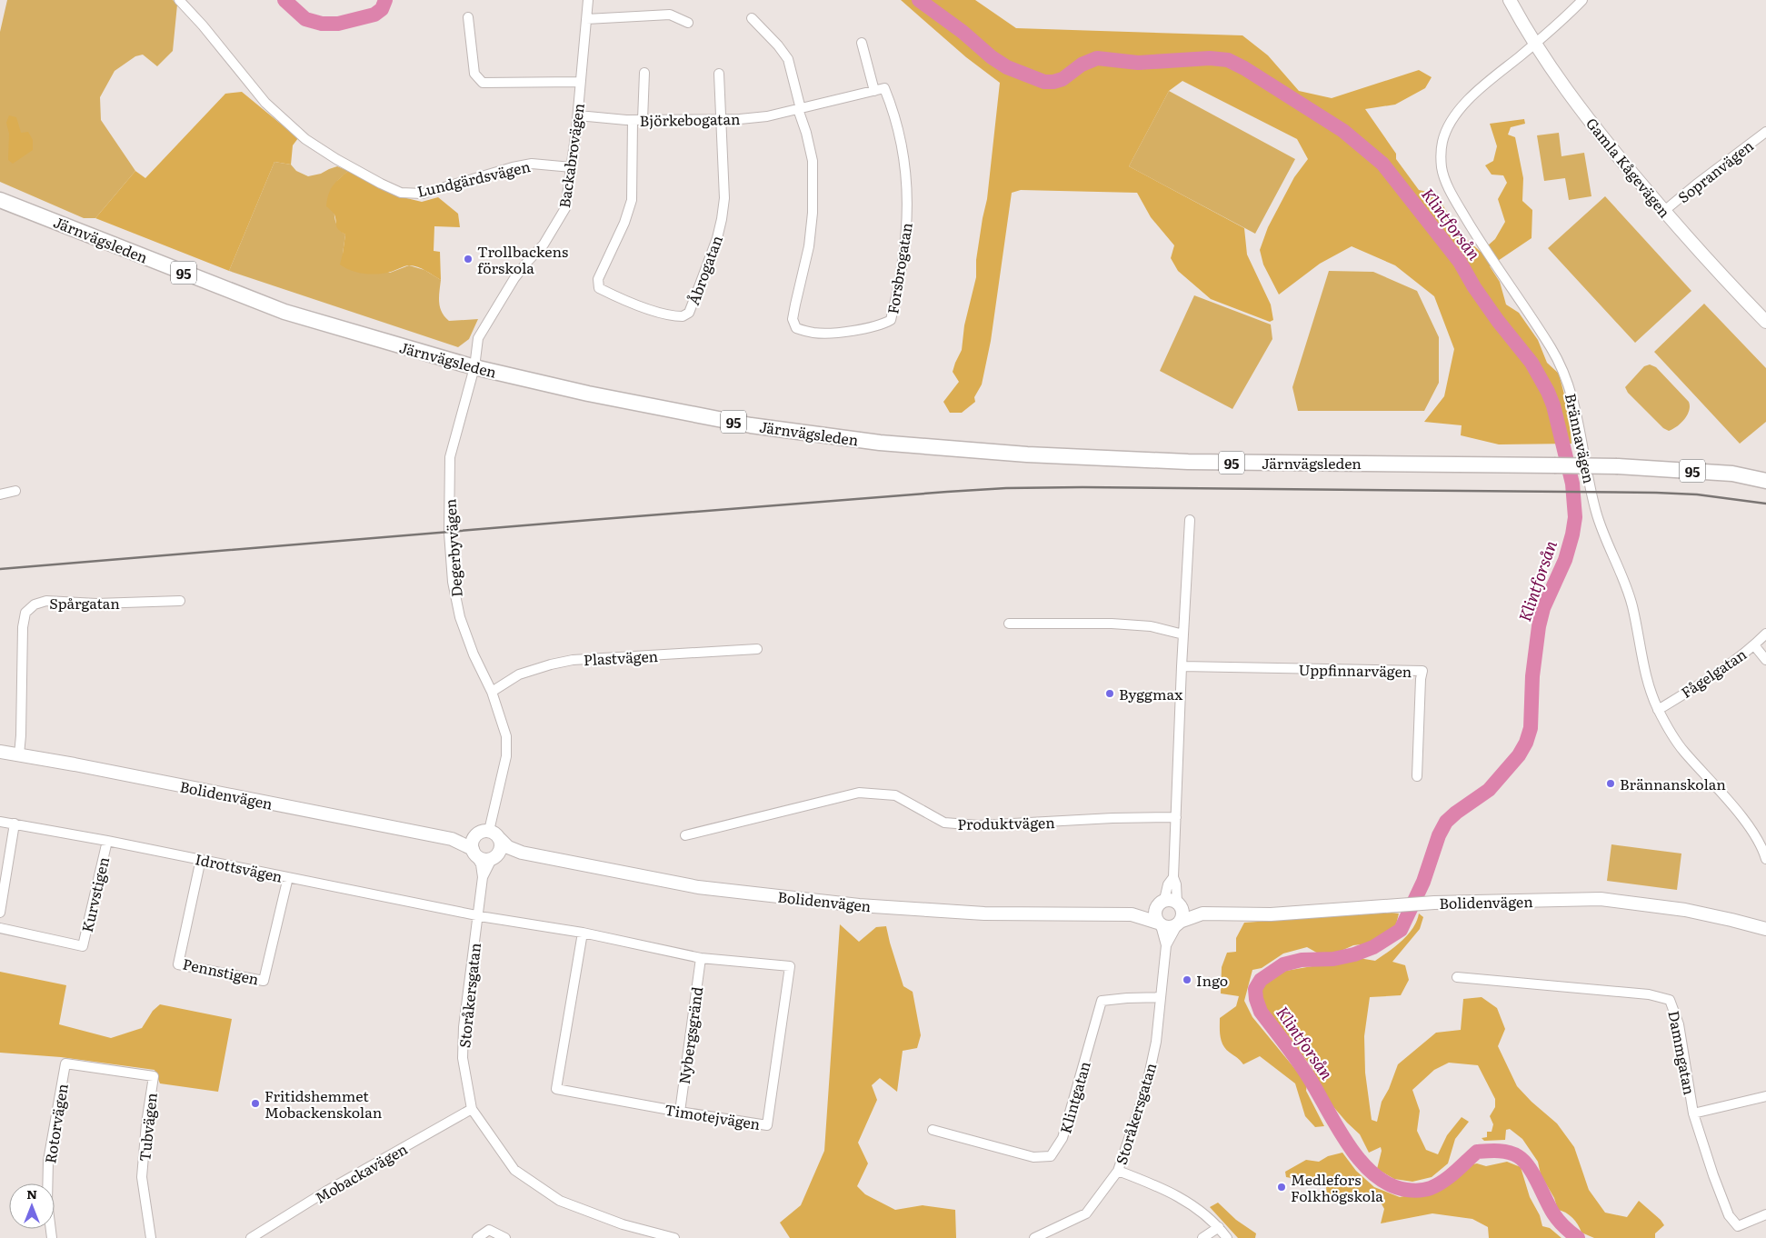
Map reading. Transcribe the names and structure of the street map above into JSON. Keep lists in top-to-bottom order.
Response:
{
  "streets": {
    "main road": [
      "Gamla Kågevägen",
      "Järnvägsleden",
      "95",
      "Bolidenvägen"
    ],
    "street": [
      "Björkebogatan",
      "Backabrovägen",
      "Sopranvägen",
      "Lundgärdsvägen",
      "Forsbrogatan",
      "Åbrogatan",
      "Brännavägen",
      "Degerbyvägen",
      "Spårgatan",
      "Plastvägen",
      "Uppfinnarvägen",
      "Fågelgatan",
      "Produktvägen",
      "Idrottsvägen",
      "Kurvstigen",
      "Pennstigen",
      "Storåkersgatan",
      "Nybergsgränd",
      "Dammgatan",
      "Klintgatan",
      "Timotejvägen",
      "Rotorvägen",
      "Tubvägen",
      "Mobackavägen"
    ]
  },
  "crossings": [
    ["Björkebogatan", "Backabrovägen"],
    ["Björkebogatan", "Forsbrogatan"],
    ["Björkebogatan", "Åbrogatan"],
    ["Backabrovägen", "Lundgärdsvägen"],
    ["Backabrovägen", "Järnvägsleden"],
    ["Backabrovägen", "Degerbyvägen"],
    ["Gamla Kågevägen", "Sopranvägen"],
    ["Gamla Kågevägen", "Brännavägen"],
    ["Järnvägsleden", "Degerbyvägen"],
    ["Brännavägen", "Fågelgatan"],
    ["Degerbyvägen", "Plastvägen"],
    ["Degerbyvägen", "Bolidenvägen"],
    ["Degerbyvägen", "Storåkersgatan"],
    ["Spårgatan", "Bolidenvägen"],
    ["Bolidenvägen", "Storåkersgatan"],
    ["Idrottsvägen", "Kurvstigen"],
    ["Idrottsvägen", "Pennstigen"],
    ["Idrottsvägen", "Storåkersgatan"],
    ["Idrottsvägen", "Timotejvägen"],
    ["Storåkersgatan", "Klintgatan"],
    ["Storåkersgatan", "Timotejvägen"],
    ["Storåkersgatan", "Mobackavägen"],
    ["Nybergsgränd", "Timotejvägen"],
    ["Rotorvägen", "Tubvägen"]
  ],
  "water": ["Klintforsån"],
  "places": [
    "Trollbackens förskola",
    "Byggmax",
    "Brännanskolan",
    "Ingo",
    "Fritidshemmet Mobackenskolan",
    "Medlefors Folkhögskola"
  ],
  "north": "top"
}
